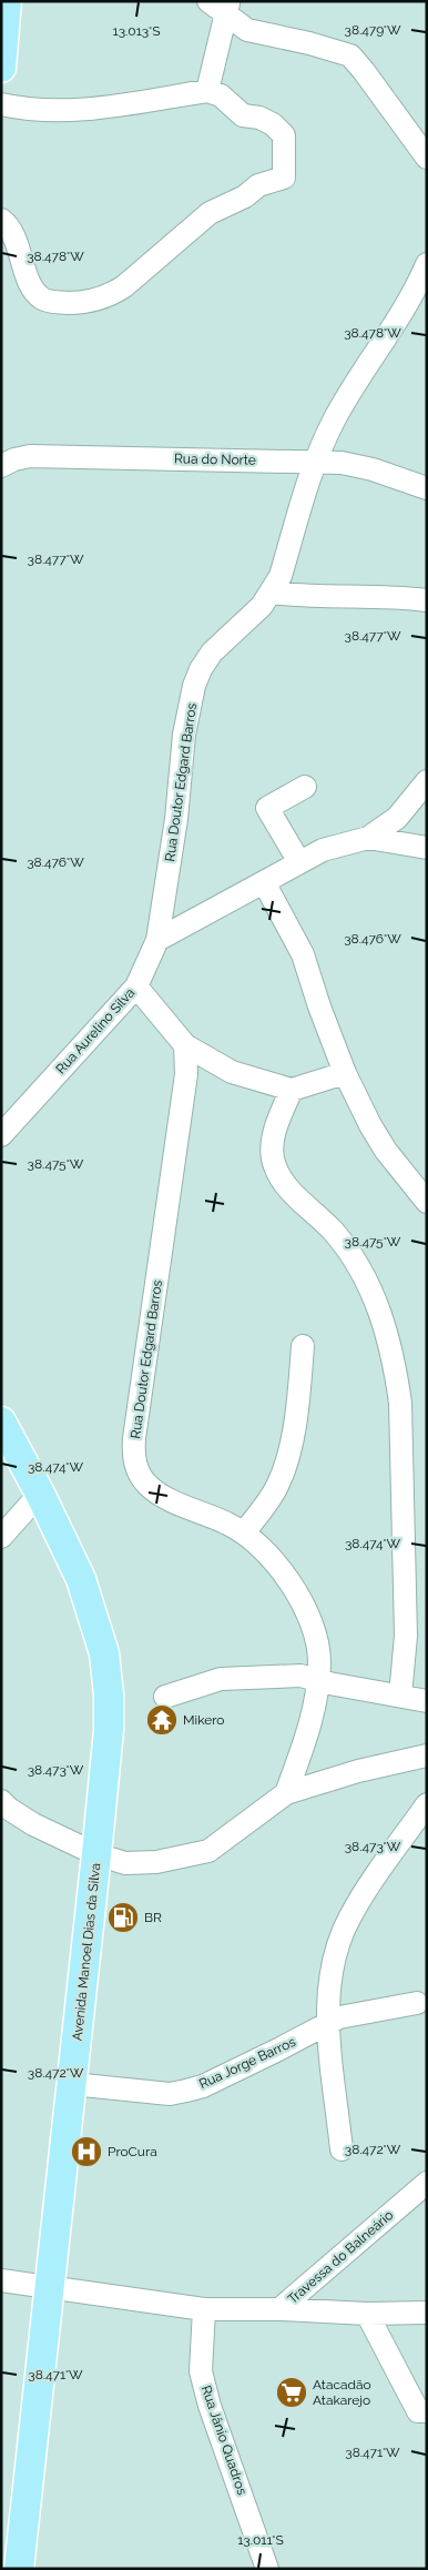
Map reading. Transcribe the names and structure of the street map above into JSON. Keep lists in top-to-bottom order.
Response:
{
  "streets": {
    "main road": ["Avenida Manoel Dias da Silva"],
    "street": [
      "Rua do Norte",
      "Rua Doutor Edgard Barros",
      "Rua Aurelino Silva",
      "Rua Jorge Barros",
      "Travessa do Balneário",
      "Rua Jânio Quadros"
    ]
  },
  "crossings": [
    ["Rua do Norte", "Rua Doutor Edgard Barros"],
    ["Rua Doutor Edgard Barros", "Rua Aurelino Silva"],
    ["Avenida Manoel Dias da Silva", "Rua Jorge Barros"],
    ["Avenida Manoel Dias da Silva", "Travessa do Balneário"],
    ["Travessa do Balneário", "Rua Jânio Quadros"]
  ],
  "places": {
    "temple": ["Mikero"],
    "fuel station": ["BR"],
    "hospital": ["ProCura"],
    "supermarket": ["Atacadão Atakarejo"]
  },
  "coordinates": [
    "38.479°W",
    "13.013°S",
    "38.478°W",
    "38.477°W",
    "38.476°W",
    "38.475°W",
    "38.474°W",
    "38.473°W",
    "38.472°W",
    "38.471°W",
    "13.011°S"
  ]
}
